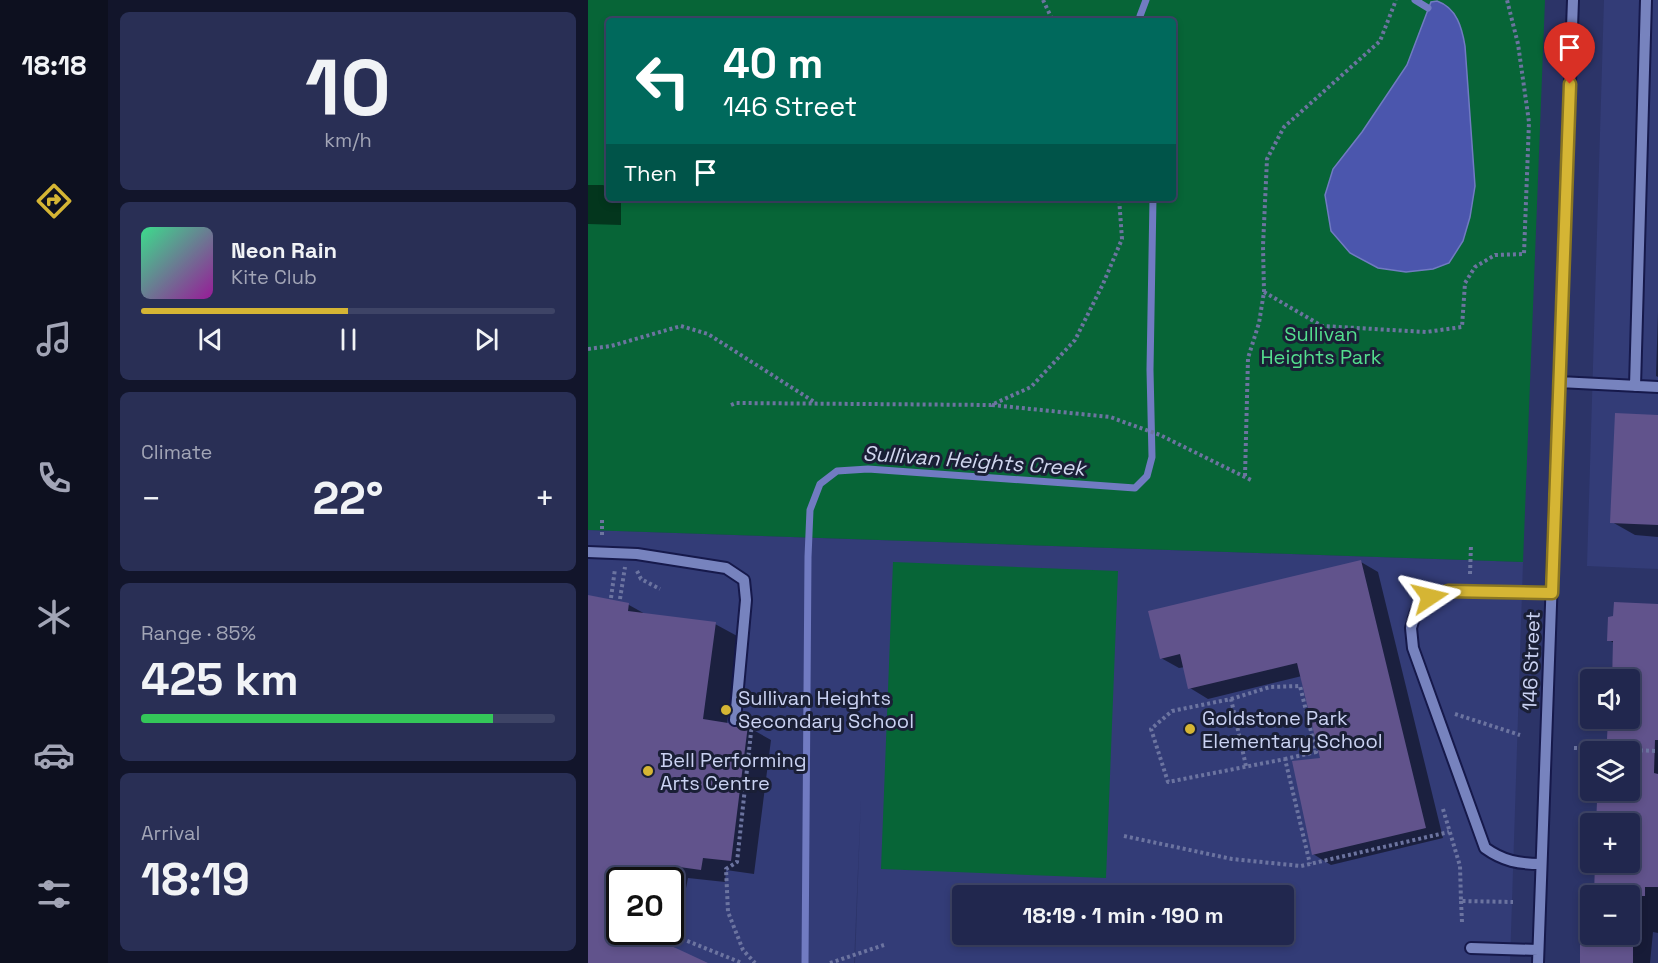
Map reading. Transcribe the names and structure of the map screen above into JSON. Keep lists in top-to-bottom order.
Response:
{
  "streets": {
    "street": ["146 Street"]
  },
  "water": ["Sullivan Heights Creek"],
  "parks": ["Sullivan Heights Park"],
  "places": ["Sullivan Heights Secondary School", "Goldstone Park Elementary School", "Bell Performing Arts Centre"],
  "page": {
    "tabs": "18:18",
    "tile": [
      ["10", "km/h"],
      "Climate",
      ["Range · 85%", "425 km"],
      ["Arrival", "18:19"]
    ],
    "turn": ["40 m", "146 Street"],
    "then": "Then",
    "song": ["Neon Rain", "Kite Club"],
    "heat": ["−", "22°", "+"],
    "map_buttons": ["+", "−"],
    "limit": "20",
    "trip": "18:19 · 1 min · 190 m"
  }
}
